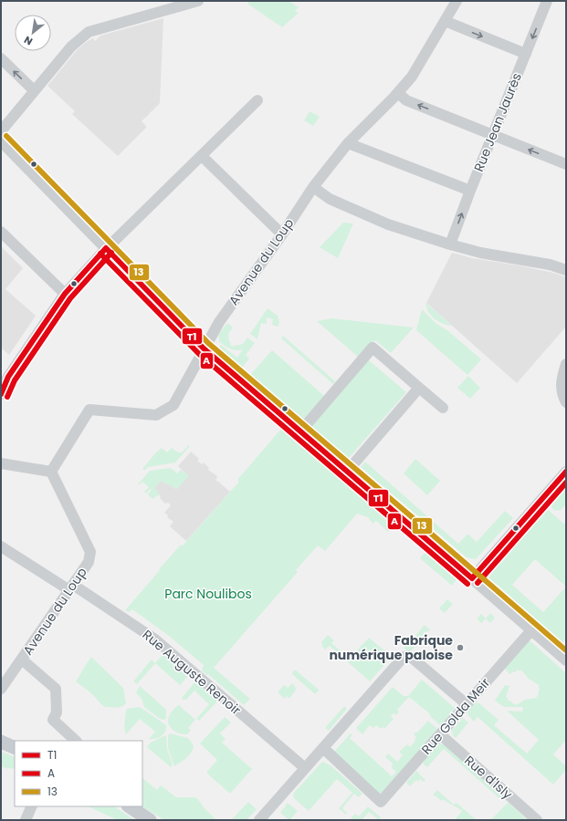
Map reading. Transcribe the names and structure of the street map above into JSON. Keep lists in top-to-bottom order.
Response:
{
  "streets": {
    "street": [
      "Rue Jean Jaurès",
      "Avenue du Loup",
      "Rue Auguste Renoir",
      "Rue Golda Meir",
      "Rue d'Isly"
    ]
  },
  "crossings": [
    ["Avenue du Loup", "Rue Auguste Renoir"],
    ["Rue Golda Meir", "Rue d'Isly"]
  ],
  "parks": ["Parc Noulibos"],
  "places": ["Fabrique numérique paloise"],
  "lines": ["transit line 13", "transit line T1", "transit line A"],
  "legend": ["T1", "A", "13"],
  "north": "bottom left"
}
